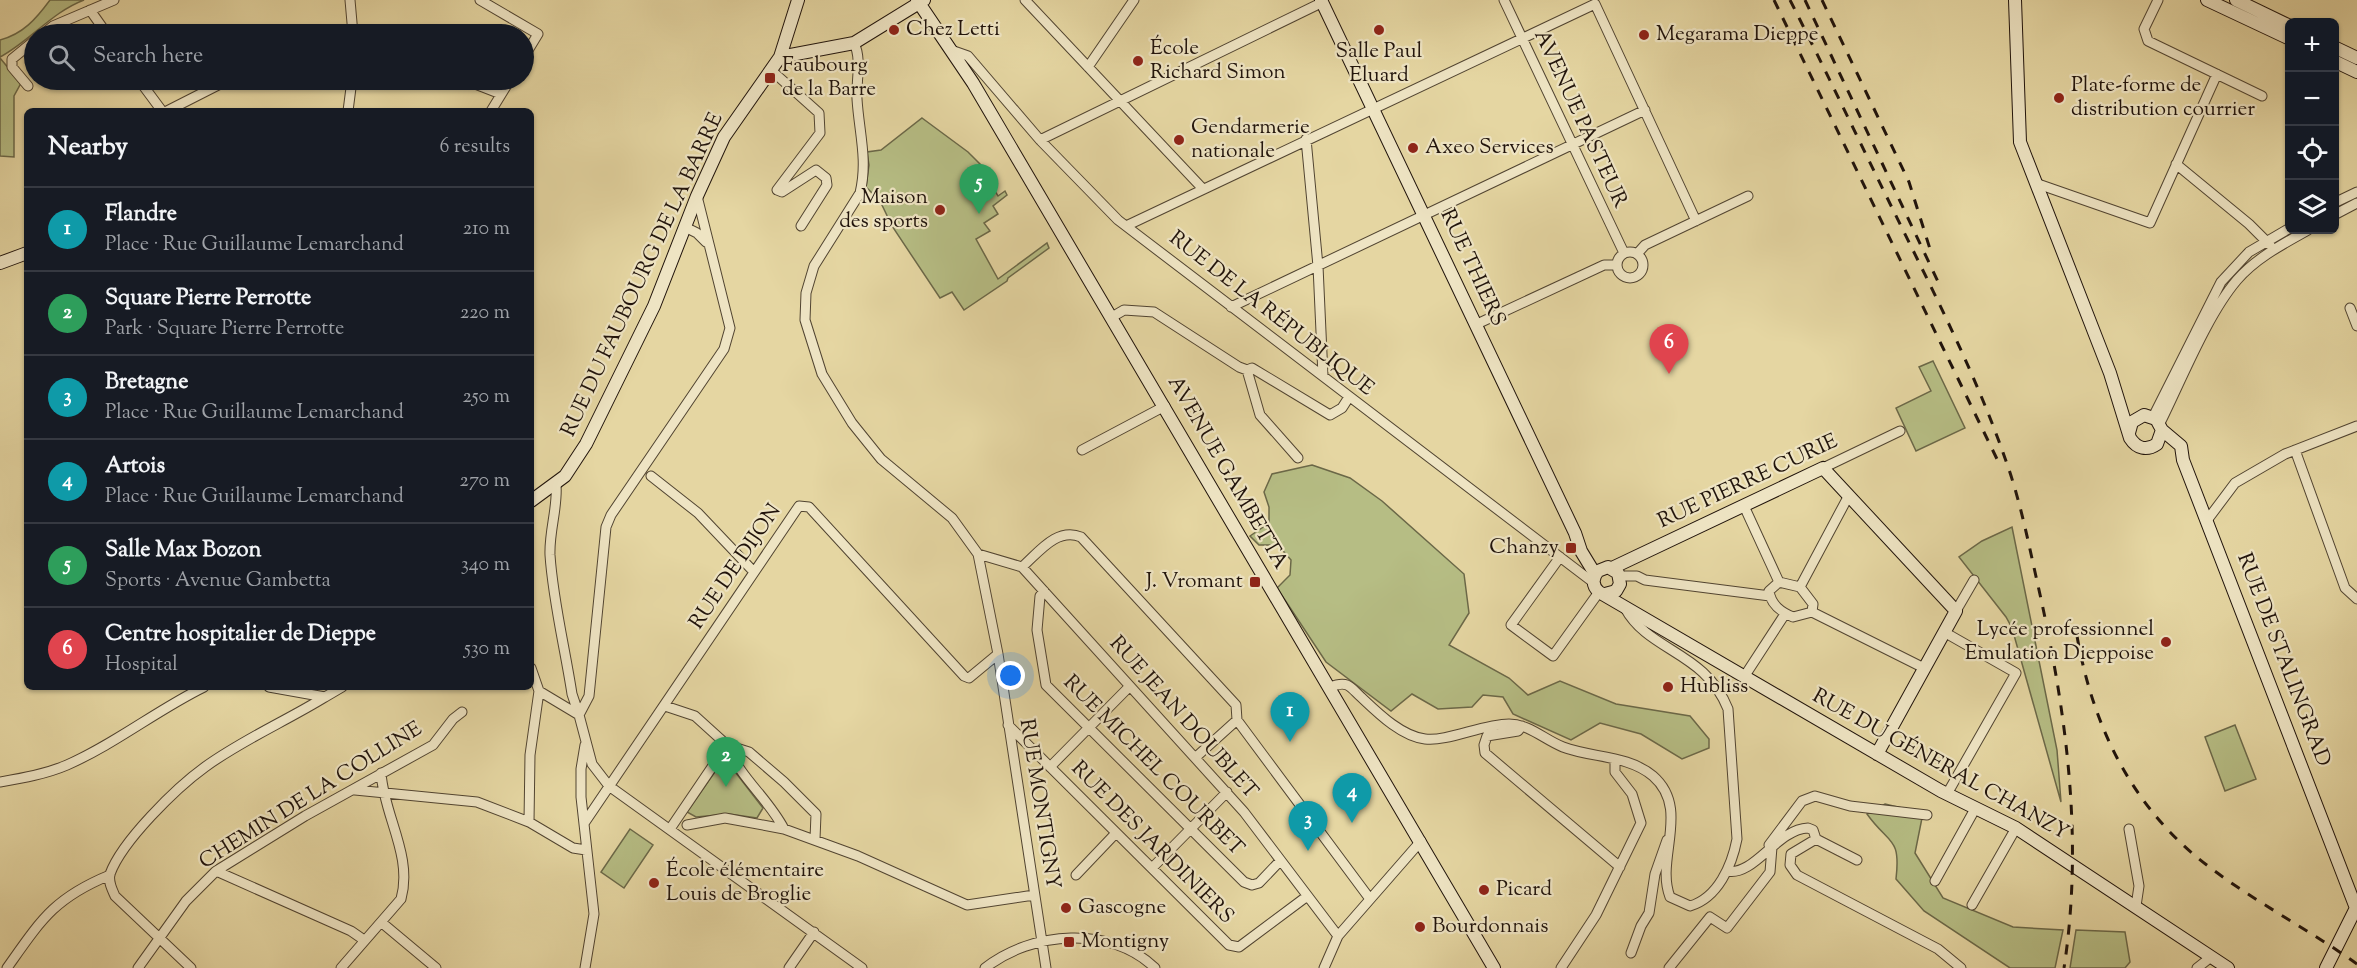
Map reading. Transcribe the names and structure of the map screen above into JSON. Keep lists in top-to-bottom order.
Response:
{
  "streets": {
    "main road": [
      "RUE THIERS",
      "RUE DU FAUBOURG DE LA BARRE",
      "AVENUE GAMBETTA",
      "RUE PIERRE CURIE",
      "RUE DE STALINGRAD",
      "RUE DU GÉNERAL CHANZY"
    ],
    "street": [
      "AVENUE PASTEUR",
      "RUE DE LA RÉPUBLIQUE",
      "RUE DE DIJON",
      "RUE JEAN DOUBLET",
      "RUE MICHEL COURBET",
      "CHEMIN DE LA COLLINE",
      "RUE MONTIGNY",
      "RUE DES JARDINIERS"
    ]
  },
  "crossings": [
    ["RUE THIERS", "RUE DE LA RÉPUBLIQUE"],
    ["RUE THIERS", "RUE PIERRE CURIE"],
    ["RUE DE LA RÉPUBLIQUE", "AVENUE GAMBETTA"],
    ["RUE DE LA RÉPUBLIQUE", "RUE PIERRE CURIE"],
    ["RUE DE DIJON", "RUE MONTIGNY"],
    ["RUE JEAN DOUBLET", "RUE MICHEL COURBET"],
    ["RUE JEAN DOUBLET", "RUE DES JARDINIERS"],
    ["RUE MONTIGNY", "RUE DES JARDINIERS"]
  ],
  "places": {
    "other": [
      "Chez Letti",
      "Salle Paul Eluard",
      "Megarama Dieppe",
      "École Richard Simon",
      "Plate-forme de distribution courrier",
      "Gendarmerie nationale",
      "Axeo Services",
      "Maison des sports",
      "Lycée professionnel Emulation Dieppoise",
      "Hubliss",
      "École élémentaire Louis de Broglie",
      "Picard",
      "Gascogne",
      "Bourdonnais"
    ],
    "transit": [
      "Faubourg de la Barre",
      "Chanzy",
      "J. Vromant",
      "Montigny"
    ]
  },
  "page": {
    "map_buttons": ["+", "−"],
    "search": "Search here",
    "heading": ["Nearby", "6 results"],
    "pins": [
      "5",
      "6",
      "1",
      "2",
      "4",
      "3"
    ],
    "list": [
      {
        "mark": "1",
        "name": "Flandre",
        "note": "Place · Rue Guillaume Lemarchand",
        "value": "210 m"
      },
      {
        "mark": "2",
        "name": "Square Pierre Perrotte",
        "note": "Park · Square Pierre Perrotte",
        "value": "220 m"
      },
      {
        "mark": "3",
        "name": "Bretagne",
        "note": "Place · Rue Guillaume Lemarchand",
        "value": "250 m"
      },
      {
        "mark": "4",
        "name": "Artois",
        "note": "Place · Rue Guillaume Lemarchand",
        "value": "270 m"
      },
      {
        "mark": "5",
        "name": "Salle Max Bozon",
        "note": "Sports · Avenue Gambetta",
        "value": "340 m"
      },
      {
        "mark": "6",
        "name": "Centre hospitalier de Dieppe",
        "note": "Hospital",
        "value": "530 m"
      }
    ]
  }
}
